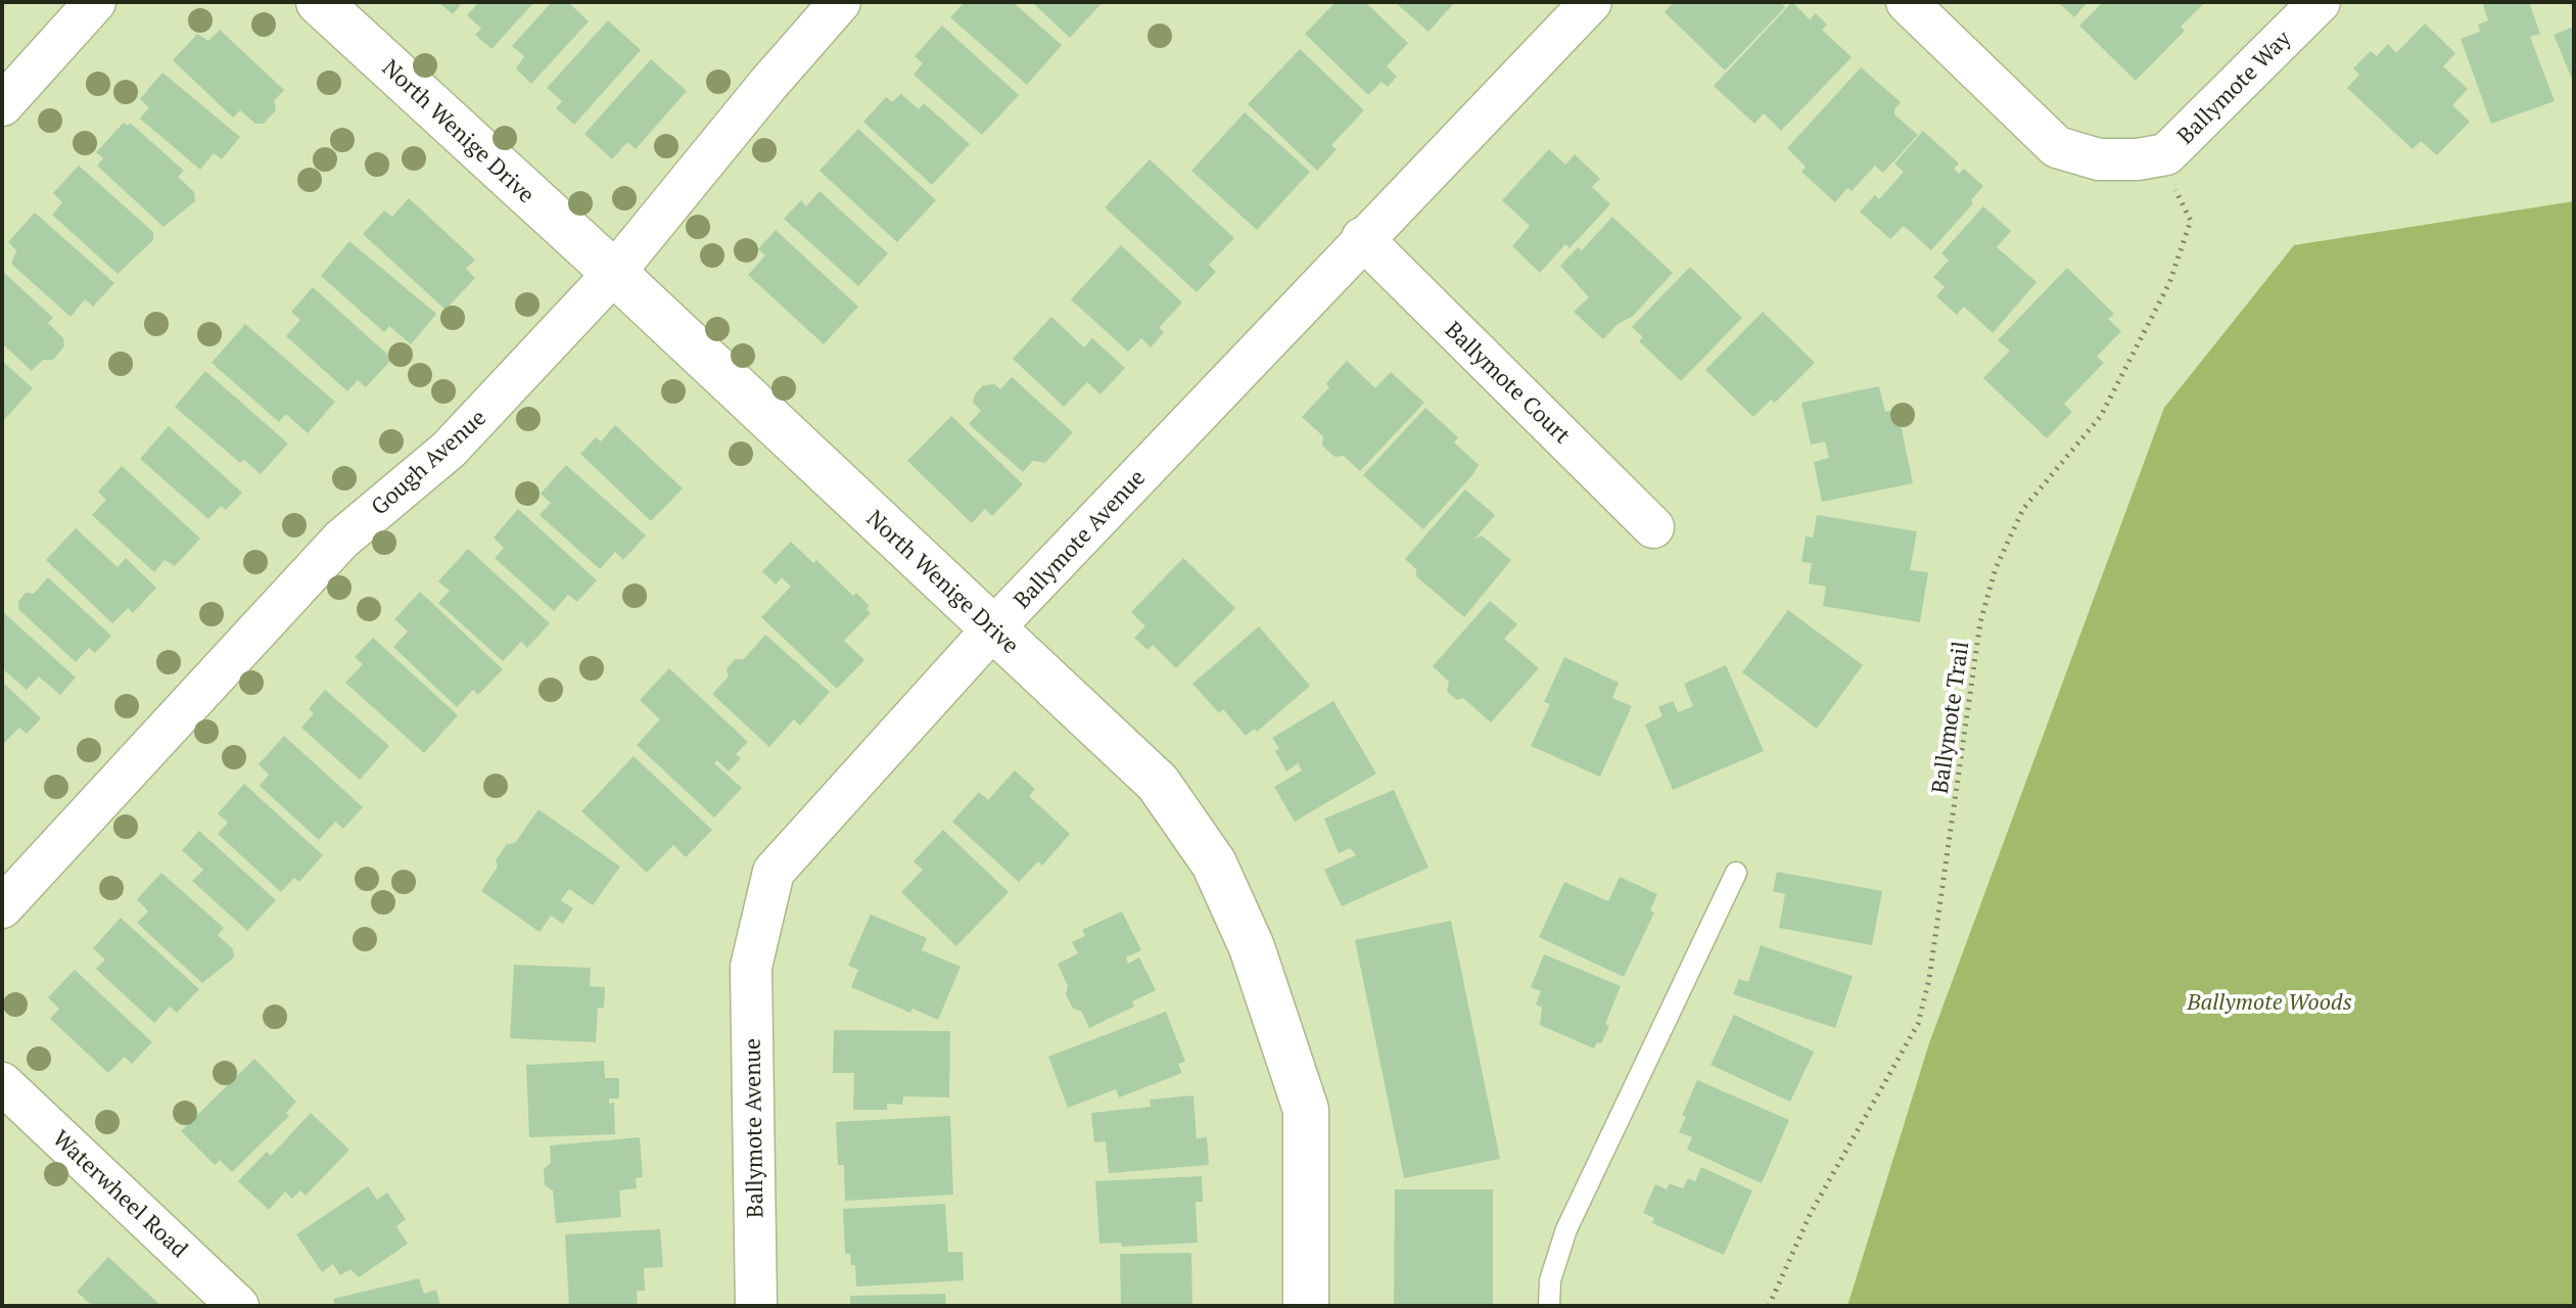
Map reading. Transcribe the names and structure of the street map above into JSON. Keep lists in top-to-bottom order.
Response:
{
  "streets": {
    "street": [
      "Ballymote Way",
      "North Wenige Drive",
      "Ballymote Court",
      "Gough Avenue",
      "Ballymote Avenue",
      "Waterwheel Road"
    ],
    "path": ["Ballymote Trail"]
  },
  "crossings": [
    ["Ballymote Way", "Ballymote Trail"],
    ["North Wenige Drive", "Gough Avenue"],
    ["North Wenige Drive", "Ballymote Avenue"],
    ["Ballymote Court", "Ballymote Avenue"]
  ],
  "parks": ["Ballymote Woods"]
}
